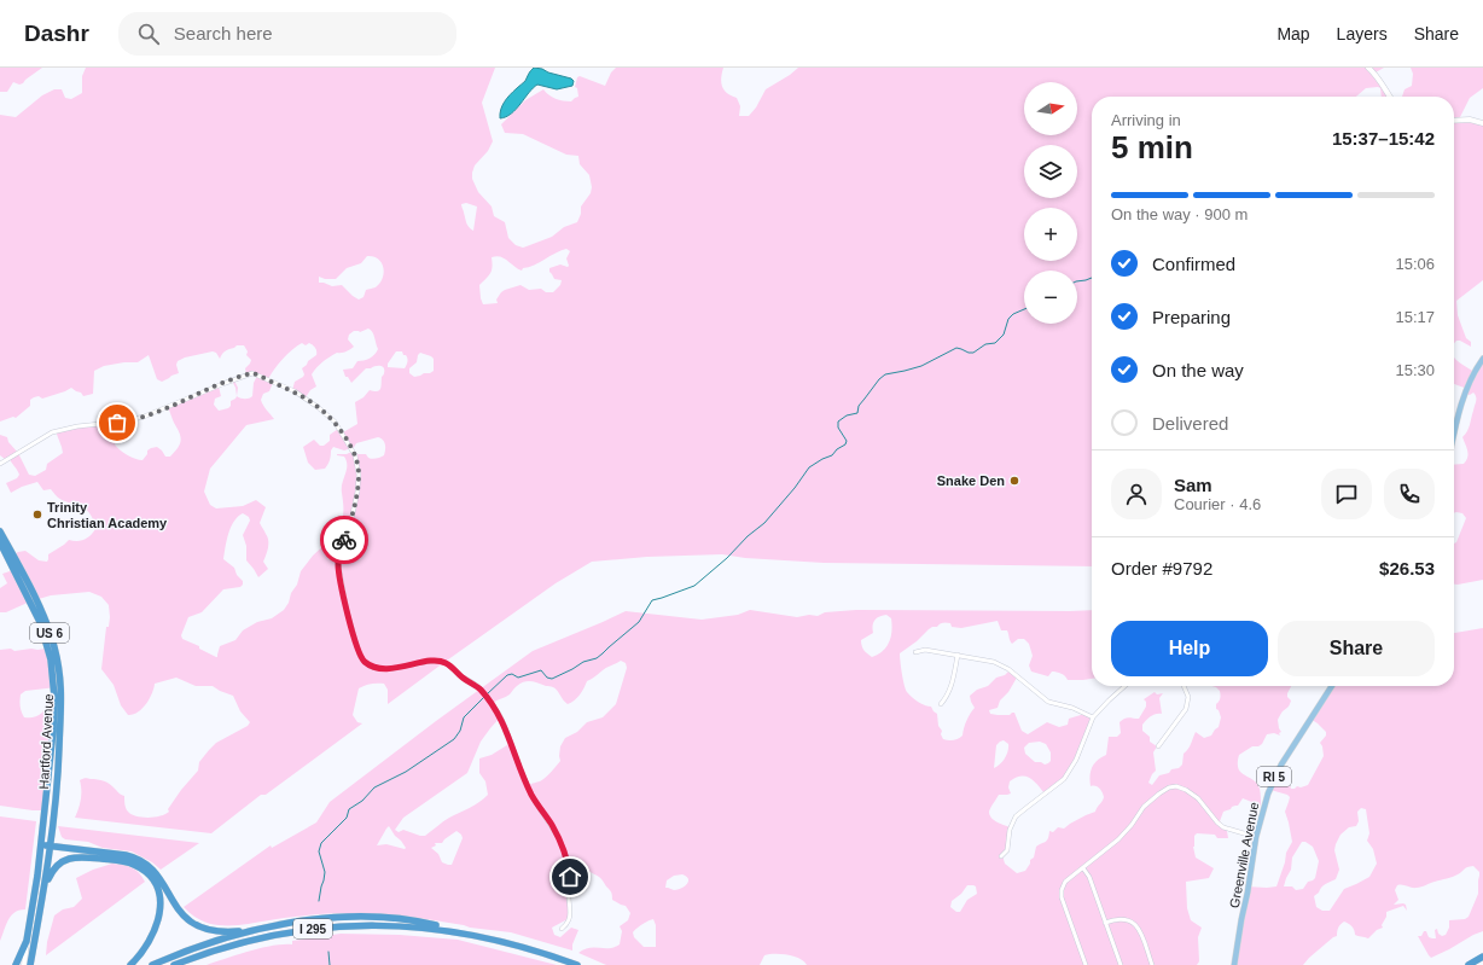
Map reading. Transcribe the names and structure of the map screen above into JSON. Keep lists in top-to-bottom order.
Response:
{
  "streets": {
    "highway": ["US 6", "Hartford Avenue", "I 295"],
    "main road": ["RI 5", "Greenville Avenue"]
  },
  "crossings": [
    ["US 6", "Hartford Avenue"]
  ],
  "places": ["Snake Den", "Trinity Christian Academy"],
  "north": "right",
  "page": {
    "header": "Dashr",
    "search": "Search here",
    "nav": ["Map", "Layers", "Share"],
    "map_buttons": ["+", "−"],
    "heading": ["5 min", "Arriving in", "15:37–15:42"],
    "panel": [
      "Sam",
      "Courier · 4.6",
      "Order #9792",
      "$26.53"
    ],
    "bar": "On the way · 900 m",
    "list": [
      ["Confirmed", "15:06"],
      ["Preparing", "15:17"],
      ["On the way", "15:30"],
      "Delivered"
    ],
    "buttons": ["Help", "Share"]
  }
}
